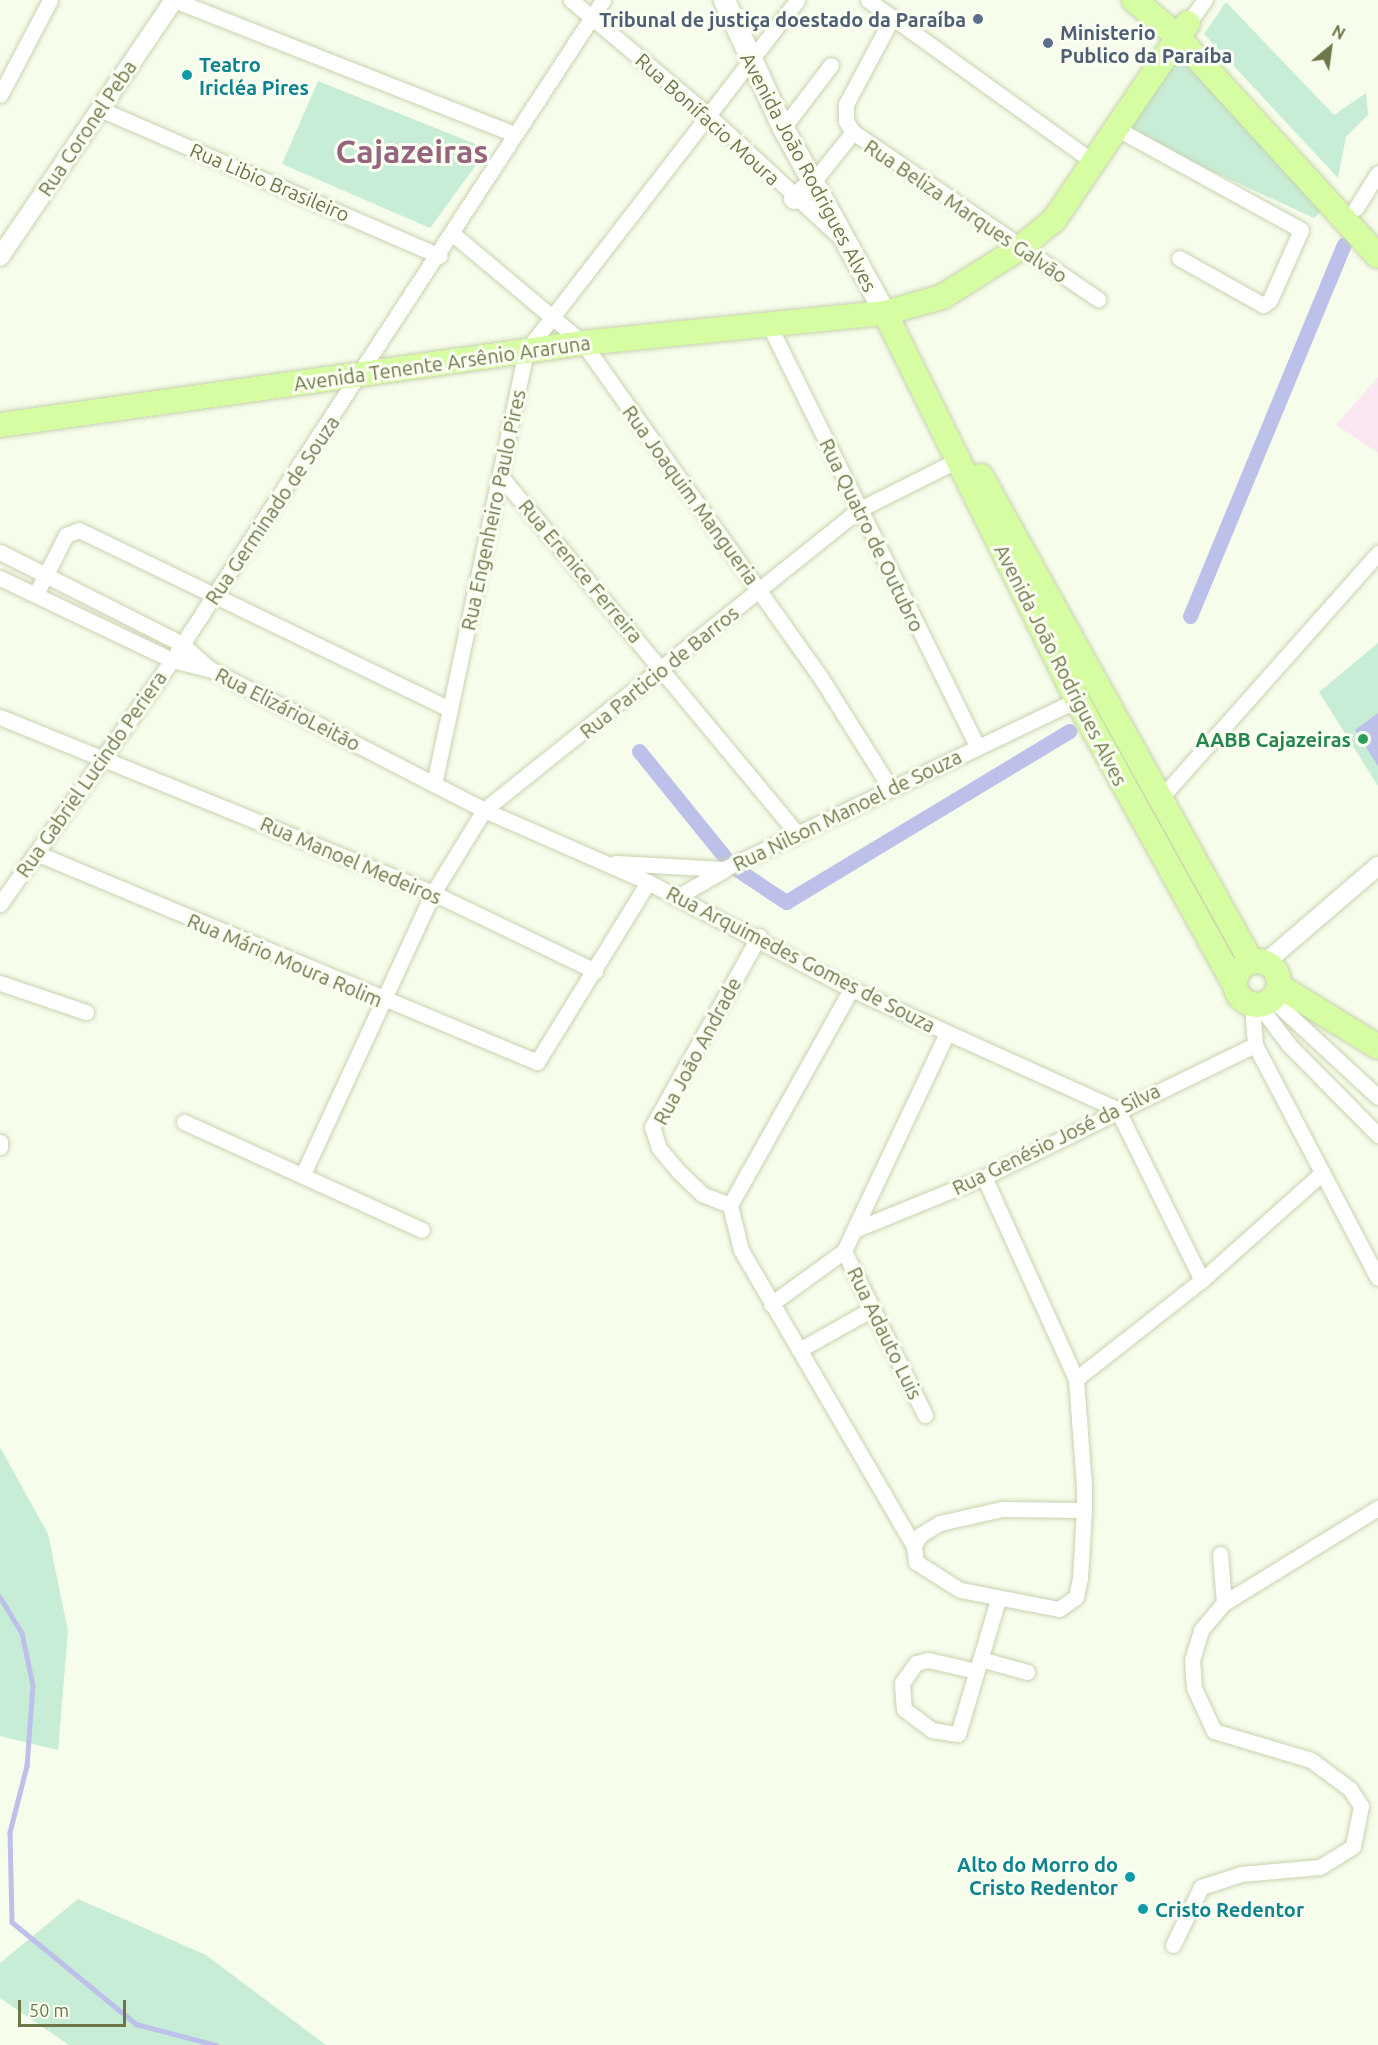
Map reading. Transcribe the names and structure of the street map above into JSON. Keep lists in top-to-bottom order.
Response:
{
  "streets": {
    "main road": ["Avenida João Rodrigues Alves", "Avenida Tenente Arsênio Araruna"],
    "street": [
      "Rua Bonifacio Moura",
      "Rua Coronel Peba",
      "Rua Libio Brasileiro",
      "Rua Beliza Marques Galvão",
      "Rua Joaquim Mangueria",
      "Rua Germinado de Souza",
      "Rua Engenheiro Paulo Pires",
      "Rua Quatro de Outubro",
      "Rua Erenice Ferreira",
      "Rua Particio de Barros",
      "Rua ElizárioLeitão",
      "Rua Gabriel Lucindo Periera",
      "Rua Nilson Manoel de Souza",
      "Rua Manoel Medeiros",
      "Rua Arquimedes Gomes de Souza",
      "Rua Mário Moura Rolim",
      "Rua João Andrade",
      "Rua Genésio José da Silva",
      "Rua Adauto Luis"
    ]
  },
  "crossings": [
    ["Rua Bonifacio Moura", "Avenida João Rodrigues Alves"],
    ["Rua Bonifacio Moura", "Rua Germinado de Souza"],
    ["Rua Bonifacio Moura", "Rua Engenheiro Paulo Pires"],
    ["Rua Coronel Peba", "Rua Libio Brasileiro"],
    ["Avenida João Rodrigues Alves", "Avenida Tenente Arsênio Araruna"],
    ["Avenida João Rodrigues Alves", "Rua Engenheiro Paulo Pires"],
    ["Avenida João Rodrigues Alves", "Rua Particio de Barros"],
    ["Avenida João Rodrigues Alves", "Rua Nilson Manoel de Souza"],
    ["Rua Libio Brasileiro", "Rua Germinado de Souza"],
    ["Rua Beliza Marques Galvão", "Avenida Tenente Arsênio Araruna"],
    ["Avenida Tenente Arsênio Araruna", "Rua Joaquim Mangueria"],
    ["Avenida Tenente Arsênio Araruna", "Rua Germinado de Souza"],
    ["Avenida Tenente Arsênio Araruna", "Rua Engenheiro Paulo Pires"],
    ["Avenida Tenente Arsênio Araruna", "Rua Quatro de Outubro"],
    ["Rua Joaquim Mangueria", "Rua Germinado de Souza"],
    ["Rua Joaquim Mangueria", "Rua Engenheiro Paulo Pires"],
    ["Rua Joaquim Mangueria", "Rua Particio de Barros"],
    ["Rua Joaquim Mangueria", "Rua Nilson Manoel de Souza"],
    ["Rua Germinado de Souza", "Rua ElizárioLeitão"],
    ["Rua Germinado de Souza", "Rua Gabriel Lucindo Periera"],
    ["Rua Engenheiro Paulo Pires", "Rua Erenice Ferreira"],
    ["Rua Engenheiro Paulo Pires", "Rua ElizárioLeitão"],
    ["Rua Quatro de Outubro", "Rua Particio de Barros"],
    ["Rua Quatro de Outubro", "Rua Nilson Manoel de Souza"],
    ["Rua Erenice Ferreira", "Rua Particio de Barros"],
    ["Rua Erenice Ferreira", "Rua Nilson Manoel de Souza"],
    ["Rua Particio de Barros", "Rua ElizárioLeitão"],
    ["Rua Particio de Barros", "Rua Arquimedes Gomes de Souza"],
    ["Rua ElizárioLeitão", "Rua Gabriel Lucindo Periera"],
    ["Rua ElizárioLeitão", "Rua Arquimedes Gomes de Souza"],
    ["Rua Gabriel Lucindo Periera", "Rua Manoel Medeiros"],
    ["Rua Gabriel Lucindo Periera", "Rua Mário Moura Rolim"],
    ["Rua Nilson Manoel de Souza", "Rua Arquimedes Gomes de Souza"],
    ["Rua Manoel Medeiros", "Rua Mário Moura Rolim"],
    ["Rua Arquimedes Gomes de Souza", "Rua João Andrade"],
    ["Rua Arquimedes Gomes de Souza", "Rua Genésio José da Silva"]
  ],
  "districts": ["Cajazeiras"],
  "places": [
    "Tribunal de justiça doestado da Paraíba",
    "Ministerio Publico da Paraíba",
    "Teatro Iricléa Pires",
    "AABB Cajazeiras",
    "Alto do Morro do Cristo Redentor",
    "Cristo Redentor"
  ],
  "scale_bar": "50 m",
  "north": "top right"
}
